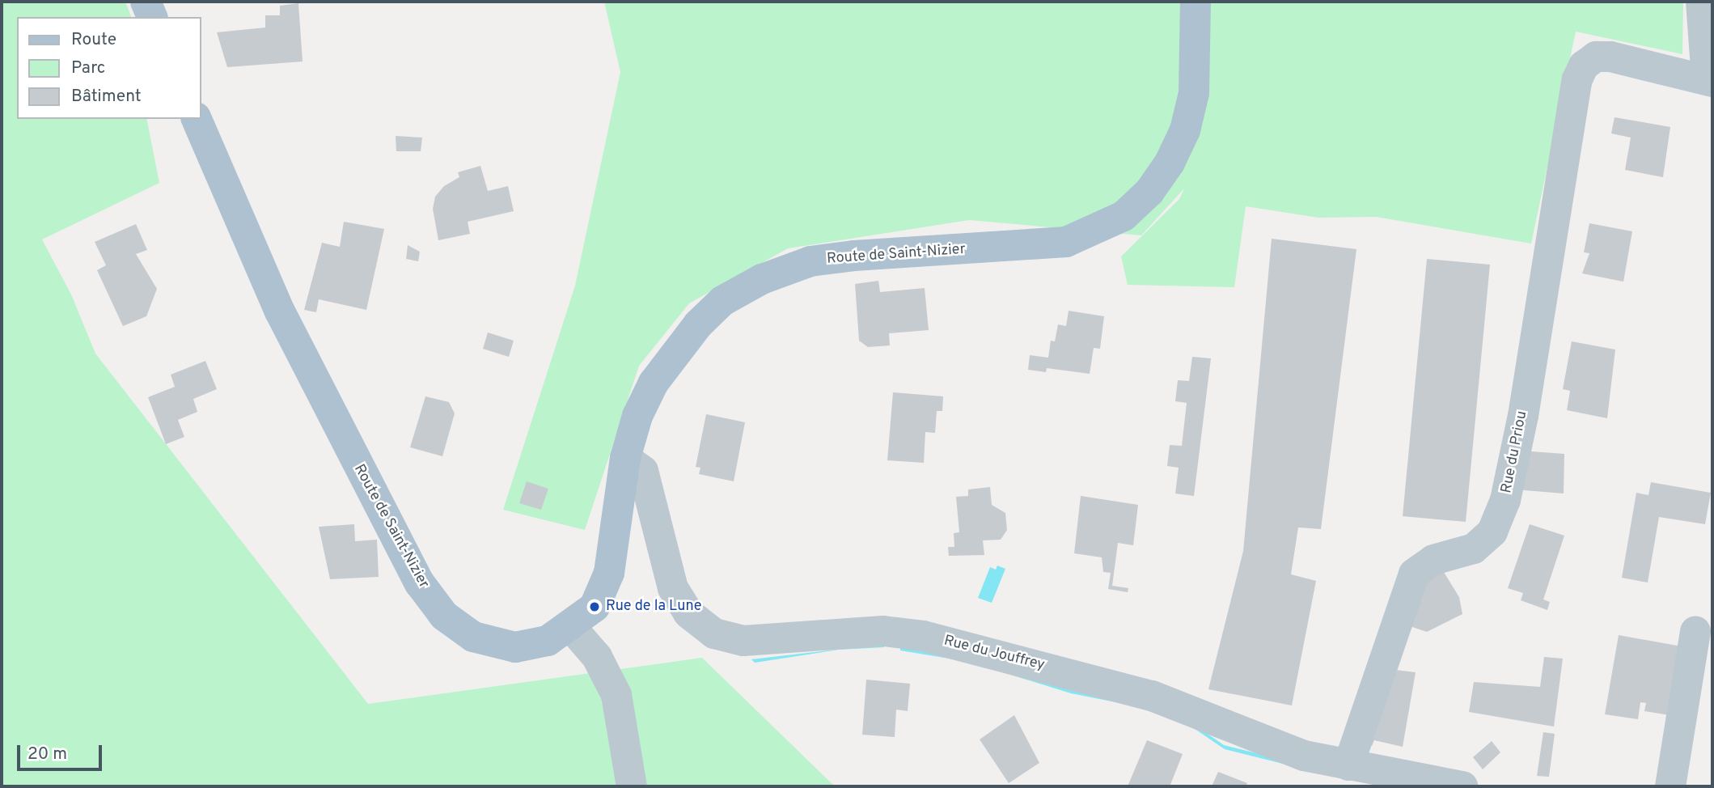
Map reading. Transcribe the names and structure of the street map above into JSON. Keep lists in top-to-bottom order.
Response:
{
  "streets": {
    "main road": ["Route de Saint-Nizier"],
    "street": ["Rue du Priou", "Rue du Jouffrey"]
  },
  "crossings": [
    ["Route de Saint-Nizier", "Rue du Jouffrey"],
    ["Rue du Priou", "Rue du Jouffrey"]
  ],
  "places": ["Rue de la Lune"],
  "legend": ["Route", "Parc", "Bâtiment"],
  "scale_bar": "20 m"
}
